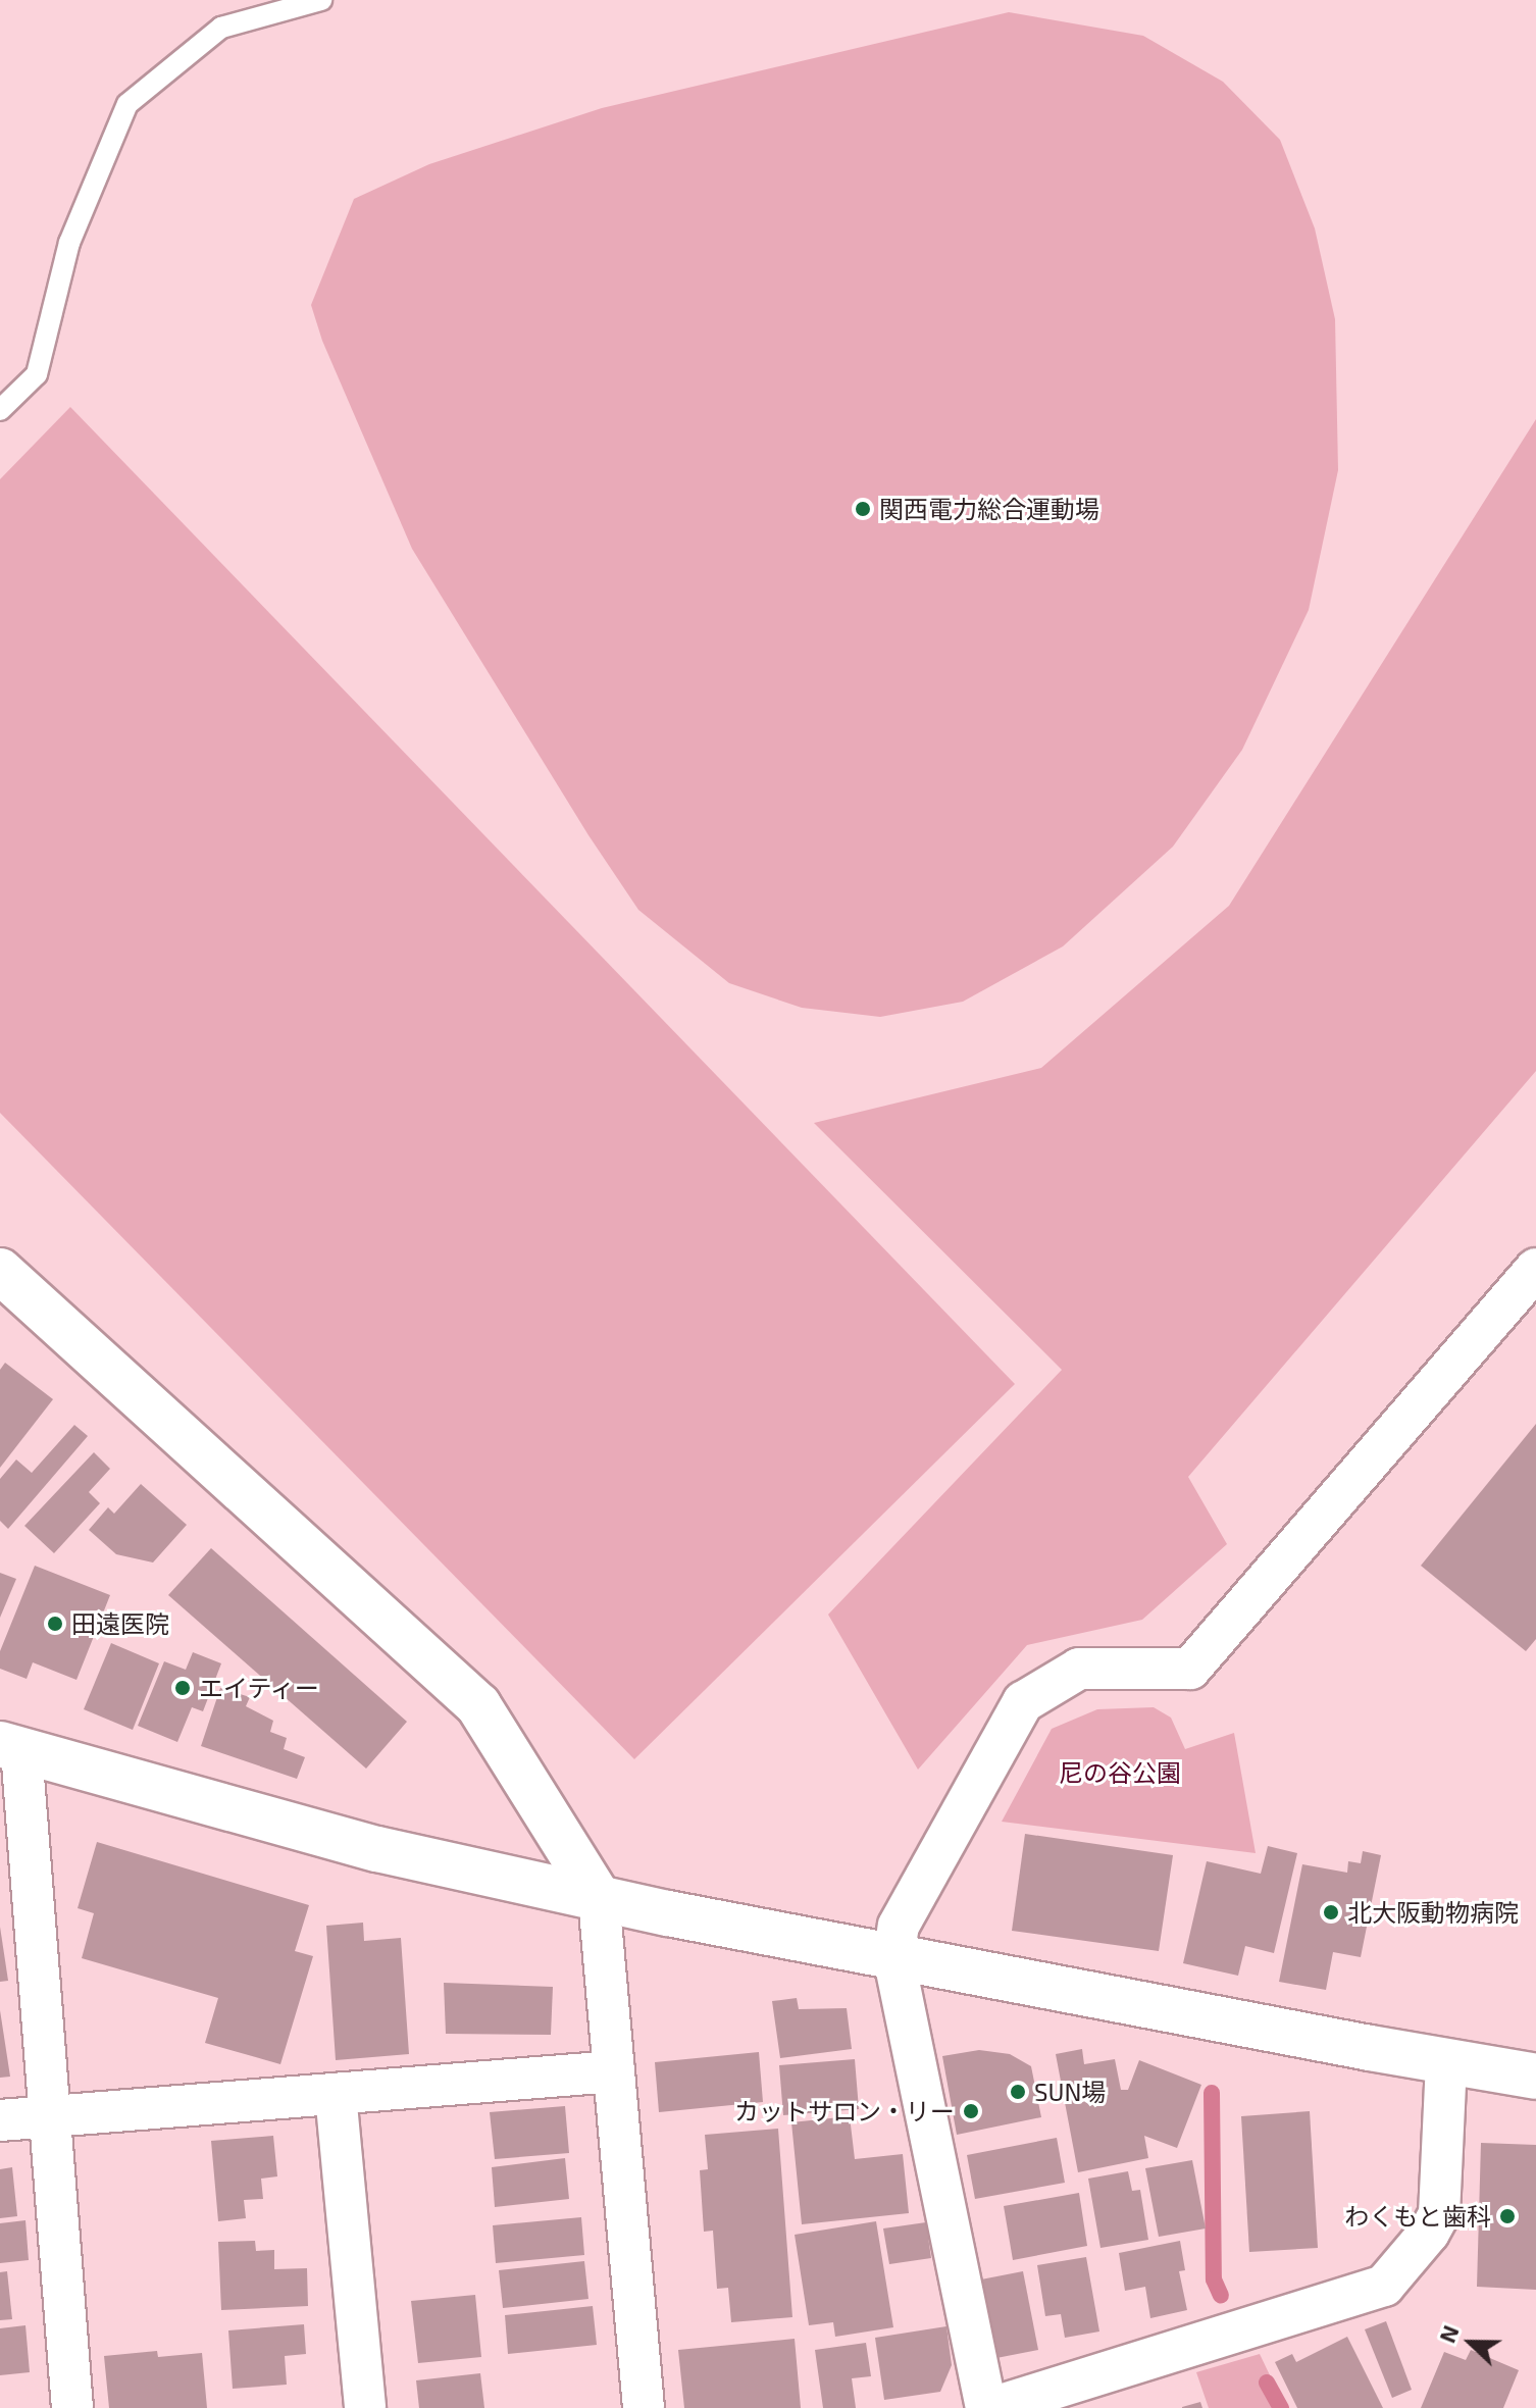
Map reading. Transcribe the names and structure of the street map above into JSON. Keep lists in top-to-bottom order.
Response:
{
  "parks": ["尼の谷公園"],
  "places": [
    "関西電力総合運動場",
    "田遠医院",
    "エイティー",
    "北大阪動物病院",
    "SUN場",
    "カットサロン・リー",
    "わくもと歯科"
  ],
  "north": "left"
}
